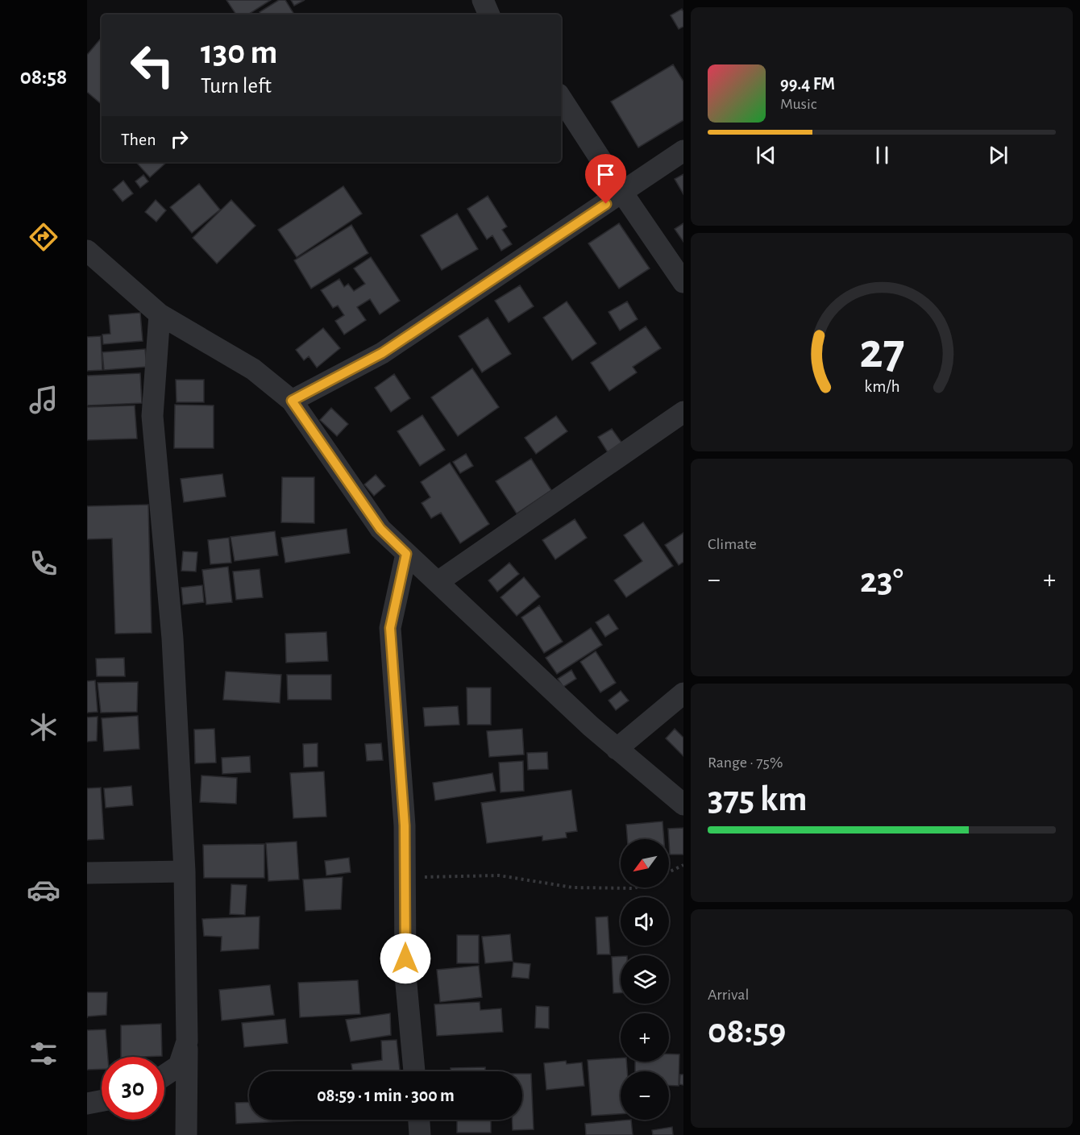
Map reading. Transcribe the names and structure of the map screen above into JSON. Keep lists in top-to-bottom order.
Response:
{
  "north": "bottom left",
  "page": {
    "tabs": "08:58",
    "turn": ["130 m", "Turn left"],
    "song": ["99.4 FM", "Music"],
    "then": "Then",
    "tile": [
      "Climate",
      ["Range · 75%", "375 km"],
      ["Arrival", "08:59"]
    ],
    "heat": ["−", "23°", "+"],
    "map_buttons": ["+", "−"],
    "limit": "30",
    "trip": "08:59 · 1 min · 300 m",
    "gauge": ["27", "km/h"]
  }
}
